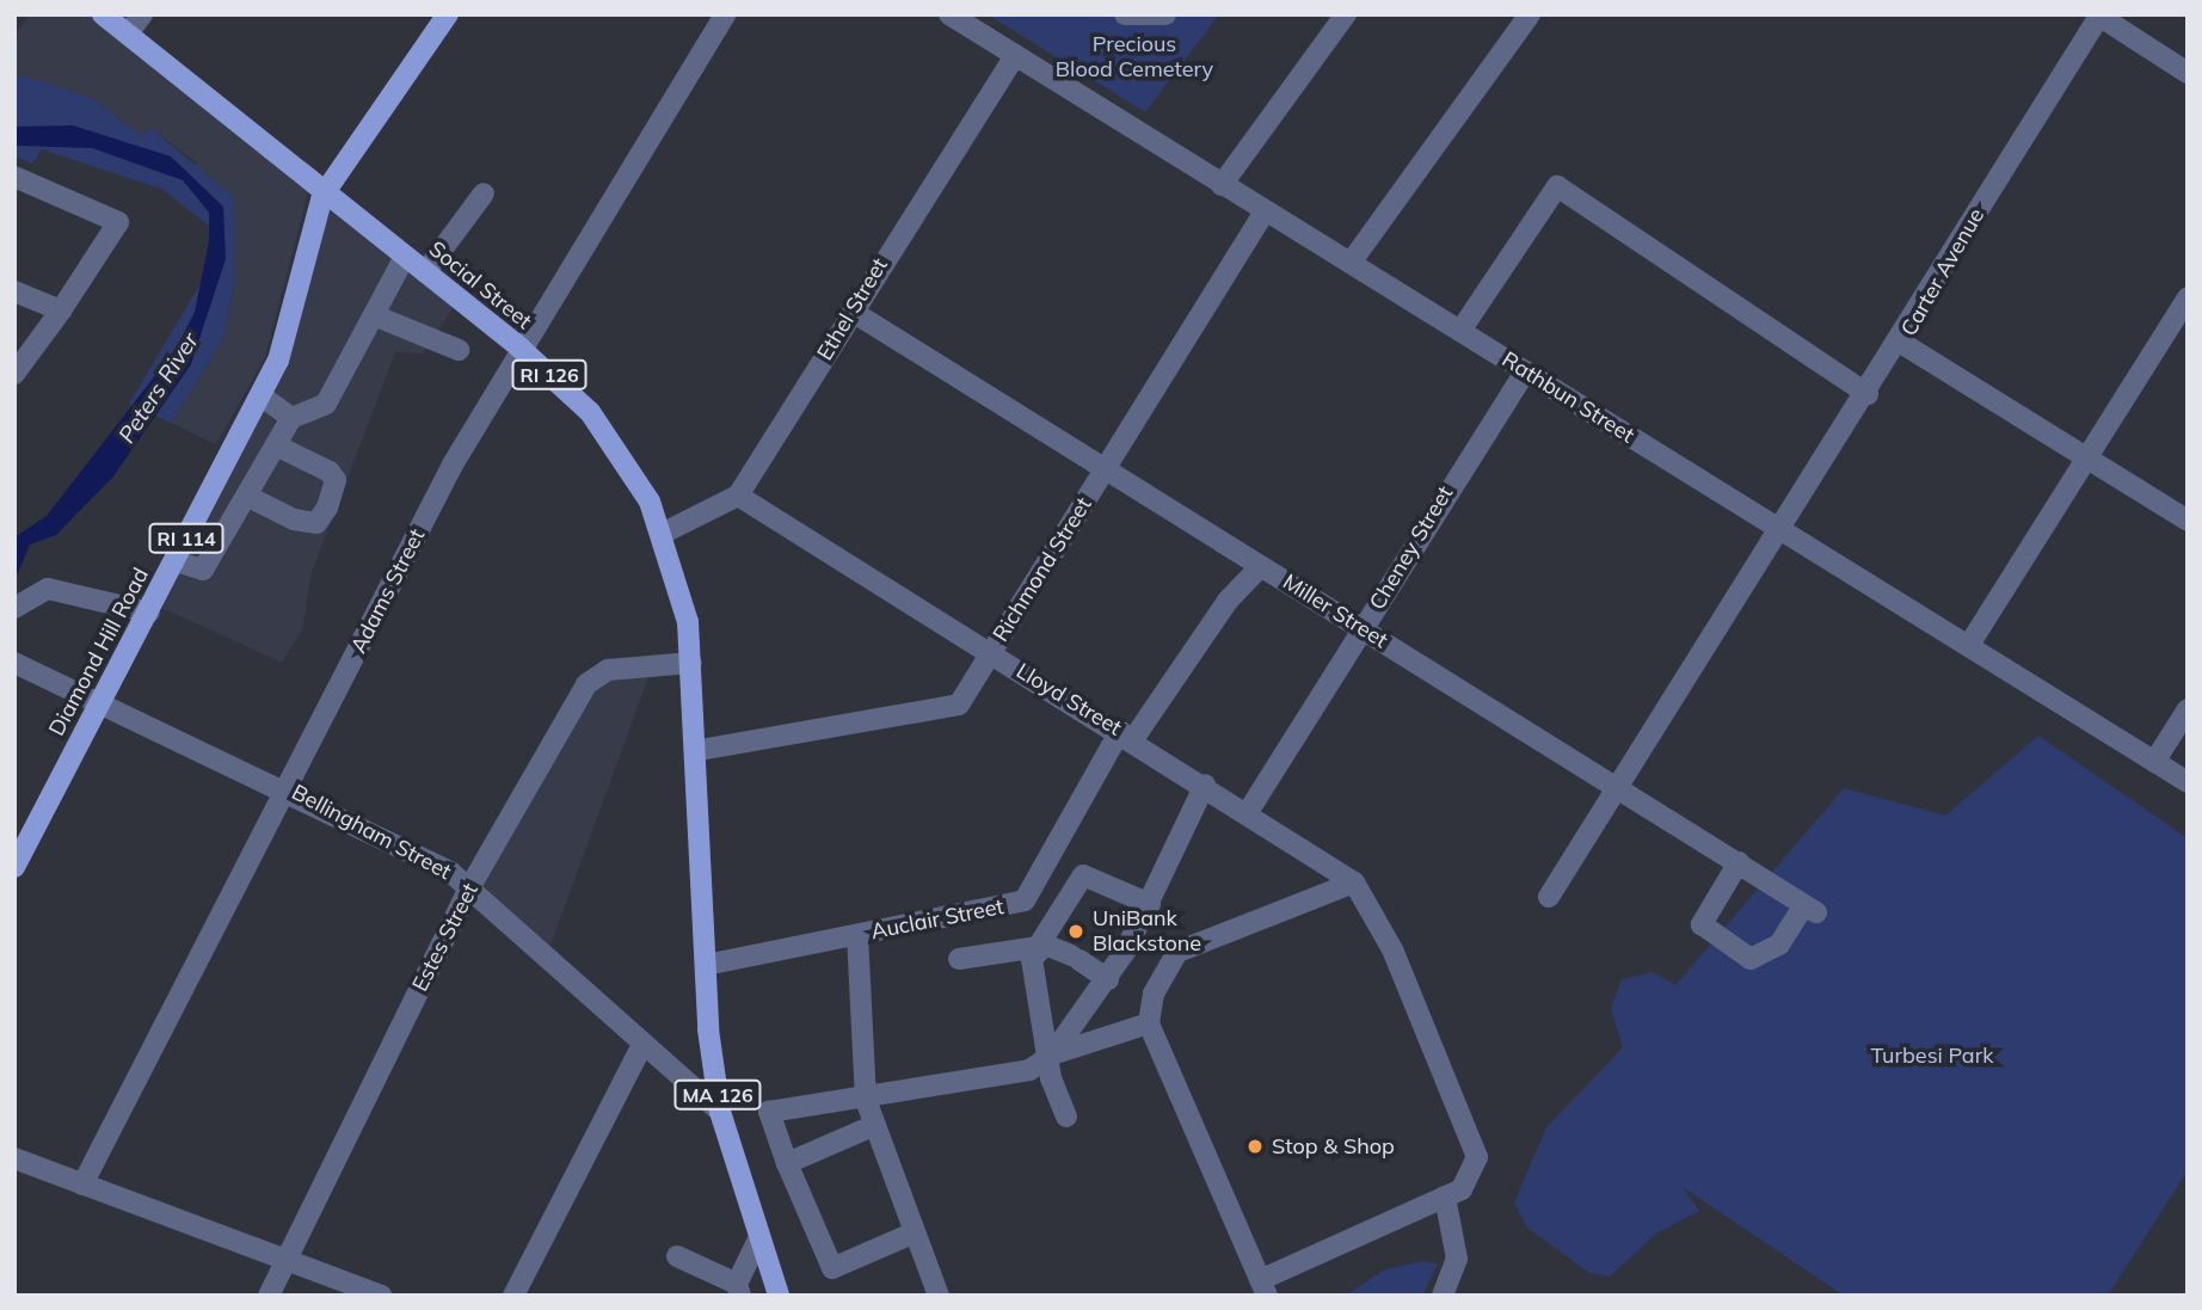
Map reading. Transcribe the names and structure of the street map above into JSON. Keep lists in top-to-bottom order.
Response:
{
  "streets": {
    "main road": [
      "Social Street",
      "RI 126",
      "RI 114",
      "Diamond Hill Road",
      "MA 126"
    ],
    "street": [
      "Carter Avenue",
      "Ethel Street",
      "Rathbun Street",
      "Cheney Street",
      "Richmond Street",
      "Adams Street",
      "Miller Street",
      "Lloyd Street",
      "Bellingham Street",
      "Auclair Street",
      "Estes Street"
    ]
  },
  "crossings": [
    ["Carter Avenue", "Rathbun Street"],
    ["Carter Avenue", "Miller Street"],
    ["Social Street", "Richmond Street"],
    ["Social Street", "Adams Street"],
    ["Social Street", "Diamond Hill Road"],
    ["Social Street", "Auclair Street"],
    ["Social Street", "Estes Street"],
    ["Social Street", "MA 126"],
    ["Ethel Street", "Rathbun Street"],
    ["Ethel Street", "Miller Street"],
    ["Ethel Street", "Lloyd Street"],
    ["Rathbun Street", "Cheney Street"],
    ["Rathbun Street", "Richmond Street"],
    ["Cheney Street", "Miller Street"],
    ["Cheney Street", "Lloyd Street"],
    ["Richmond Street", "Miller Street"],
    ["Richmond Street", "Lloyd Street"],
    ["Adams Street", "Bellingham Street"],
    ["Miller Street", "Auclair Street"],
    ["Diamond Hill Road", "Bellingham Street"],
    ["Lloyd Street", "Auclair Street"],
    ["Bellingham Street", "Estes Street"],
    ["Bellingham Street", "MA 126"],
    ["Auclair Street", "MA 126"]
  ],
  "water": ["Peters River"],
  "parks": ["Precious Blood Cemetery", "Turbesi Park"],
  "places": ["UniBank Blackstone", "Stop & Shop"]
}
